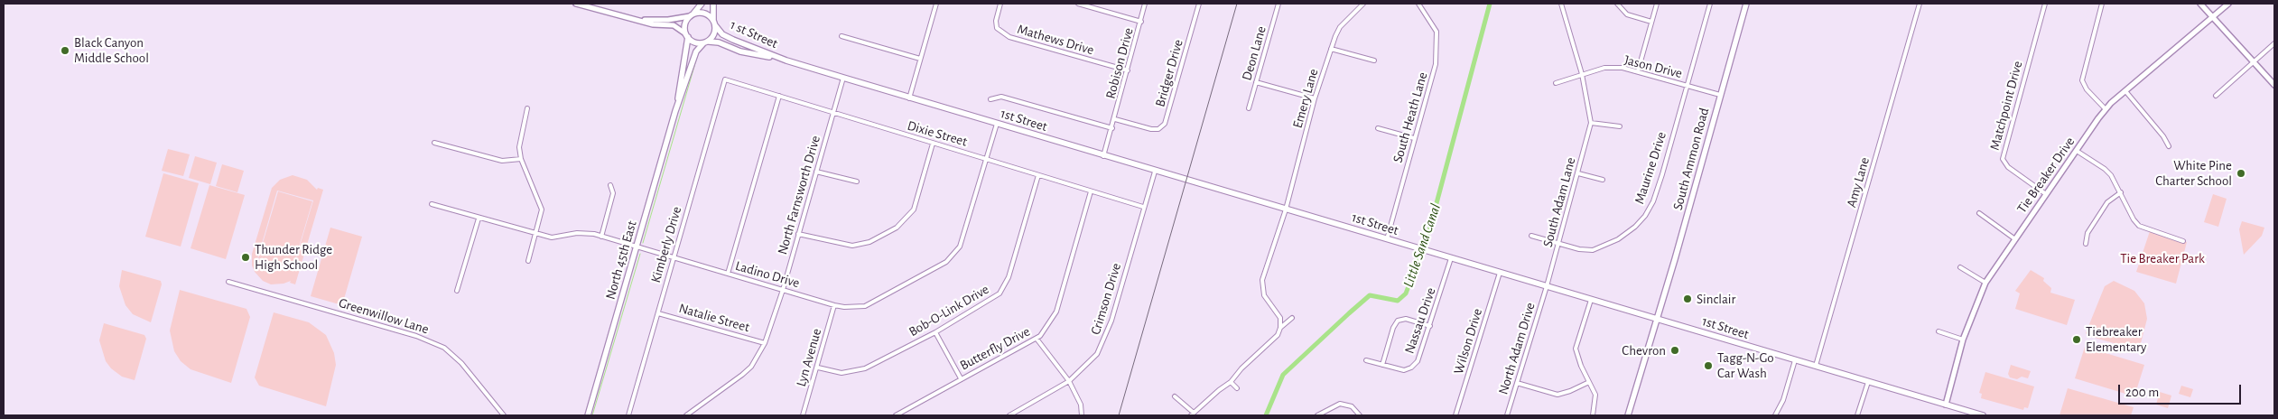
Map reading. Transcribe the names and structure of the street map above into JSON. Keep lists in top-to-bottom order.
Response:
{
  "streets": {
    "main road": [
      "1 st Street",
      "1st Street",
      "South Ammon Road",
      "North 45th East"
    ],
    "street": [
      "Mathews Drive",
      "Deon Lane",
      "Robison Drive",
      "Jason Drive",
      "Bridger Drive",
      "Emery Lane",
      "Matchpoint Drive",
      "South Heath Lane",
      "Dixie Street",
      "Maurine Drive",
      "Tie Breaker Drive",
      "Amy Lane",
      "North Farnsworth Drive",
      "South Adam Lane",
      "Kimberly Drive",
      "Ladino Drive",
      "Crimson Drive",
      "Bob-O-Link Drive",
      "Greenwillow Lane",
      "Natalie Street",
      "Nassau Drive",
      "Wilson Drive",
      "Butterfly Drive",
      "North Adam Drive",
      "Lyn Avenue"
    ]
  },
  "crossings": [
    ["1 st Street", "1st Street"],
    ["1 st Street", "North 45th East"],
    ["Mathews Drive", "Robison Drive"],
    ["Robison Drive", "Bridger Drive"],
    ["Robison Drive", "1st Street"],
    ["Jason Drive", "South Ammon Road"],
    ["Jason Drive", "Maurine Drive"],
    ["Jason Drive", "South Adam Lane"],
    ["Emery Lane", "1st Street"],
    ["Matchpoint Drive", "Tie Breaker Drive"],
    ["South Heath Lane", "1st Street"],
    ["1st Street", "South Ammon Road"],
    ["1st Street", "Tie Breaker Drive"],
    ["1st Street", "Amy Lane"],
    ["1st Street", "North Farnsworth Drive"],
    ["1st Street", "South Adam Lane"],
    ["1st Street", "Ladino Drive"],
    ["1st Street", "Crimson Drive"],
    ["1st Street", "Nassau Drive"],
    ["1st Street", "Wilson Drive"],
    ["1st Street", "North Adam Drive"],
    ["Dixie Street", "North Farnsworth Drive"],
    ["Dixie Street", "Kimberly Drive"],
    ["Dixie Street", "Ladino Drive"],
    ["Dixie Street", "Crimson Drive"],
    ["Dixie Street", "Bob-O-Link Drive"],
    ["Dixie Street", "Butterfly Drive"],
    ["Maurine Drive", "South Adam Lane"],
    ["North Farnsworth Drive", "Ladino Drive"],
    ["North Farnsworth Drive", "Natalie Street"],
    ["South Adam Lane", "North Adam Drive"],
    ["Kimberly Drive", "Ladino Drive"],
    ["Kimberly Drive", "Natalie Street"],
    ["North 45th East", "Ladino Drive"],
    ["Ladino Drive", "Lyn Avenue"],
    ["Bob-O-Link Drive", "Lyn Avenue"]
  ],
  "water": ["Little Sand Canal"],
  "parks": ["Tie Breaker Park"],
  "places": [
    "Black Canyon Middle School",
    "White Pine Charter School",
    "Thunder Ridge High School",
    "Sinclair",
    "Tiebreaker Elementary",
    "Chevron",
    "Tagg-N-Go Car Wash"
  ],
  "scale_bar": "200 m"
}
